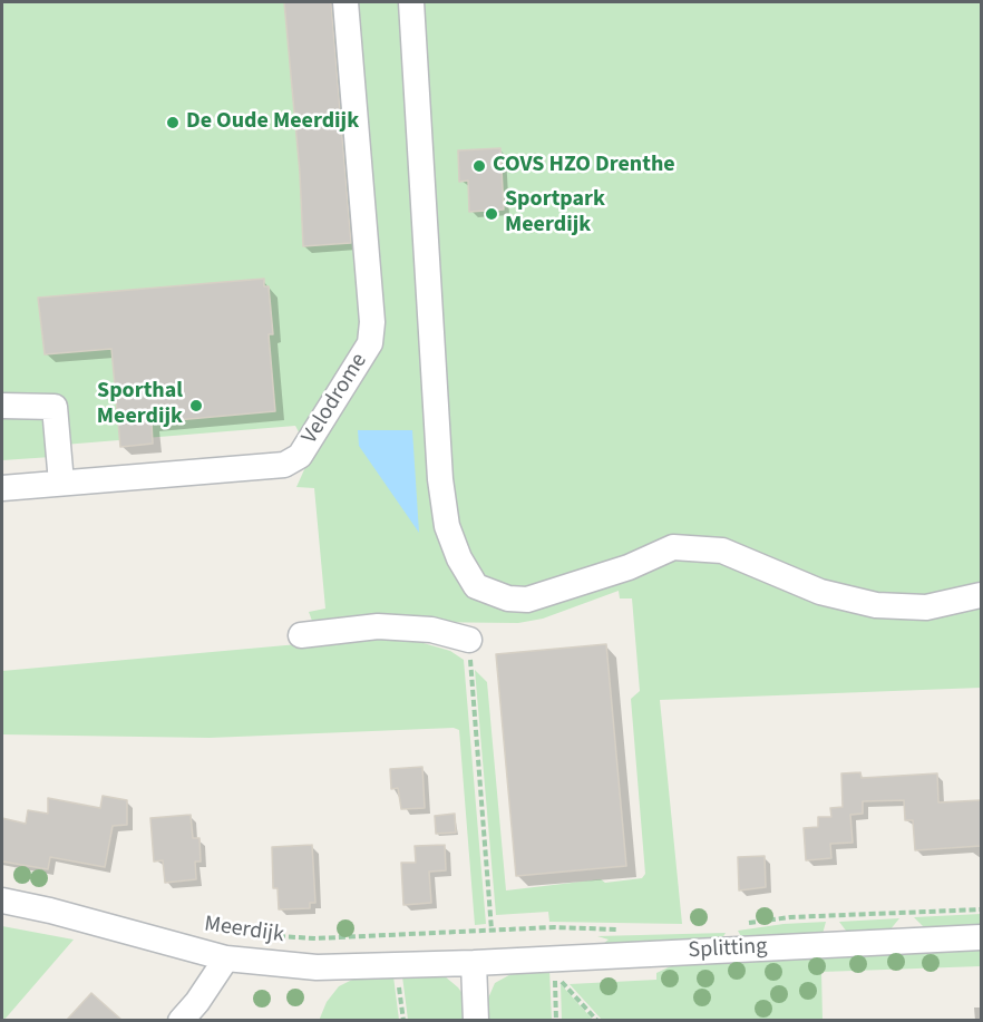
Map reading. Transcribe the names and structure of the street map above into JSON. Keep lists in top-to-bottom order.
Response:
{
  "streets": {
    "street": ["Velodrome", "Meerdijk", "Splitting"]
  },
  "crossings": [
    ["Meerdijk", "Splitting"]
  ],
  "places": [
    "De Oude Meerdijk",
    "COVS HZO Drenthe",
    "Sportpark Meerdijk",
    "Sporthal Meerdijk"
  ]
}
